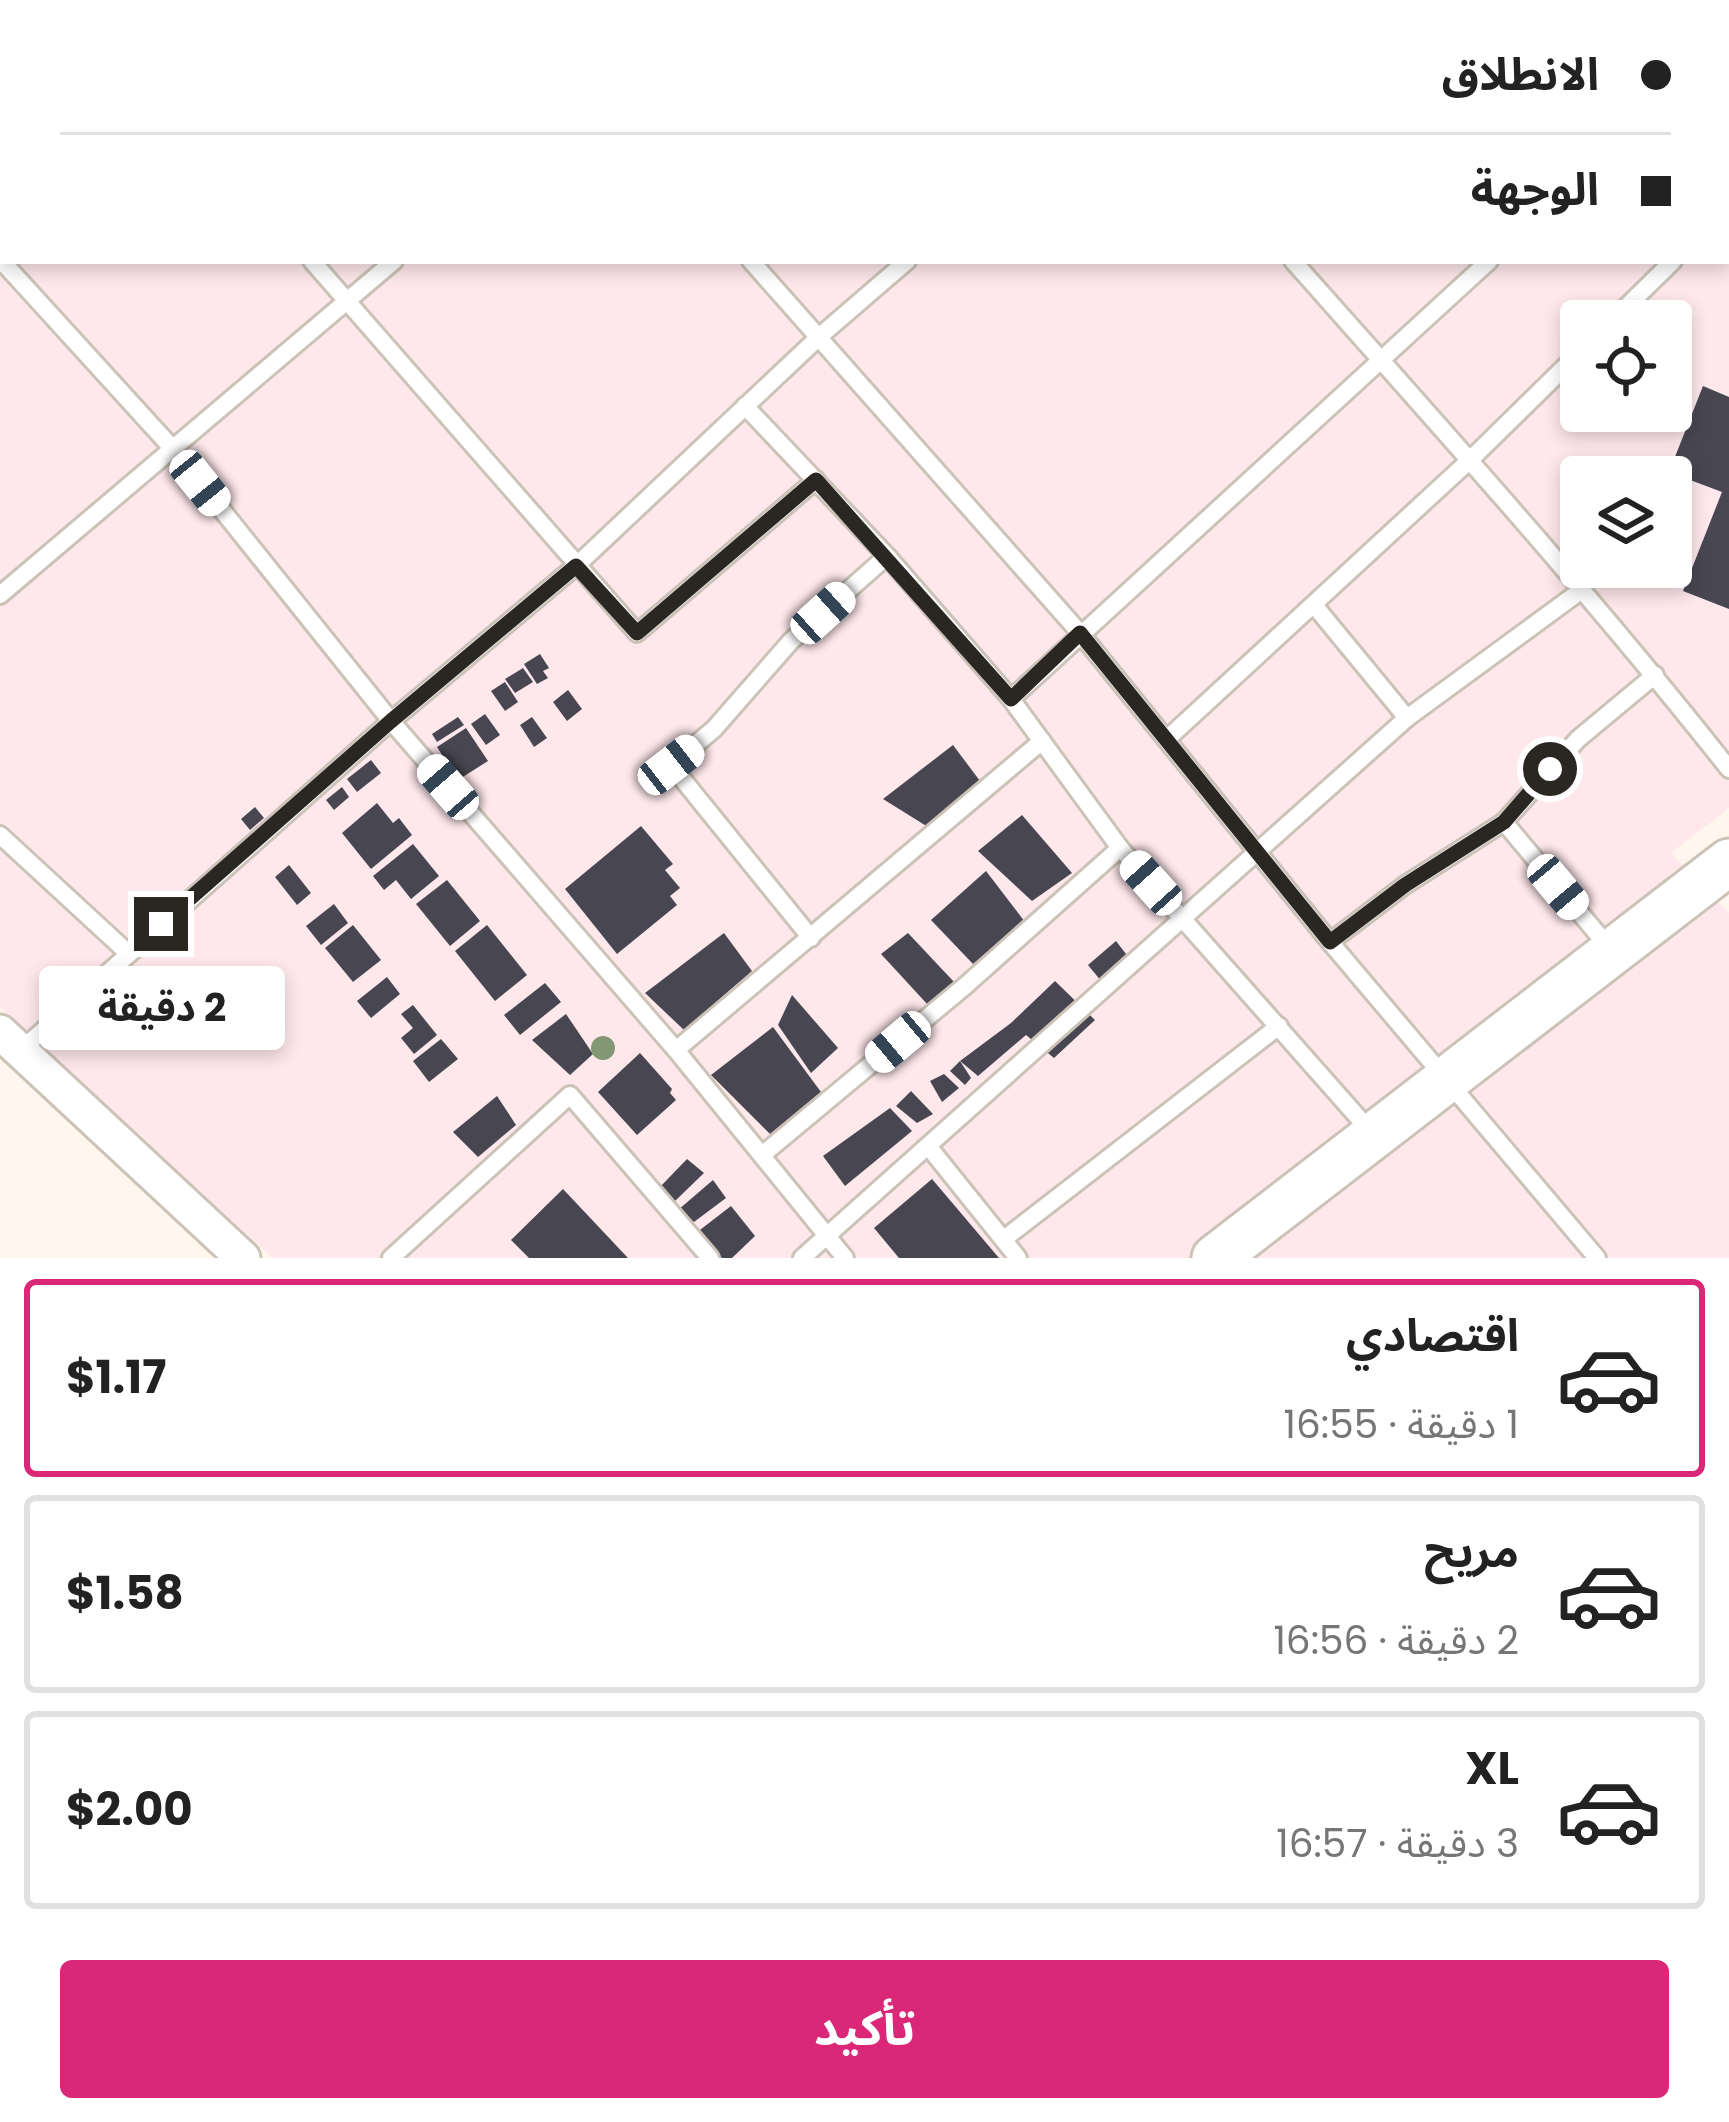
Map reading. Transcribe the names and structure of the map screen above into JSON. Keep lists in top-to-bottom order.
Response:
{
  "page": {
    "banner": ["الانطلاق", "الوجهة"],
    "bubble": "2 دقيقة",
    "list": [
      {
        "name": "اقتصادي",
        "note": "1 دقيقة · 16:55",
        "value": "$1.17"
      },
      {
        "name": "مريح",
        "note": "2 دقيقة · 16:56",
        "value": "$1.58"
      },
      {
        "name": "XL",
        "note": "3 دقيقة · 16:57",
        "value": "$2.00"
      }
    ],
    "buttons": "تأكيد"
  }
}
